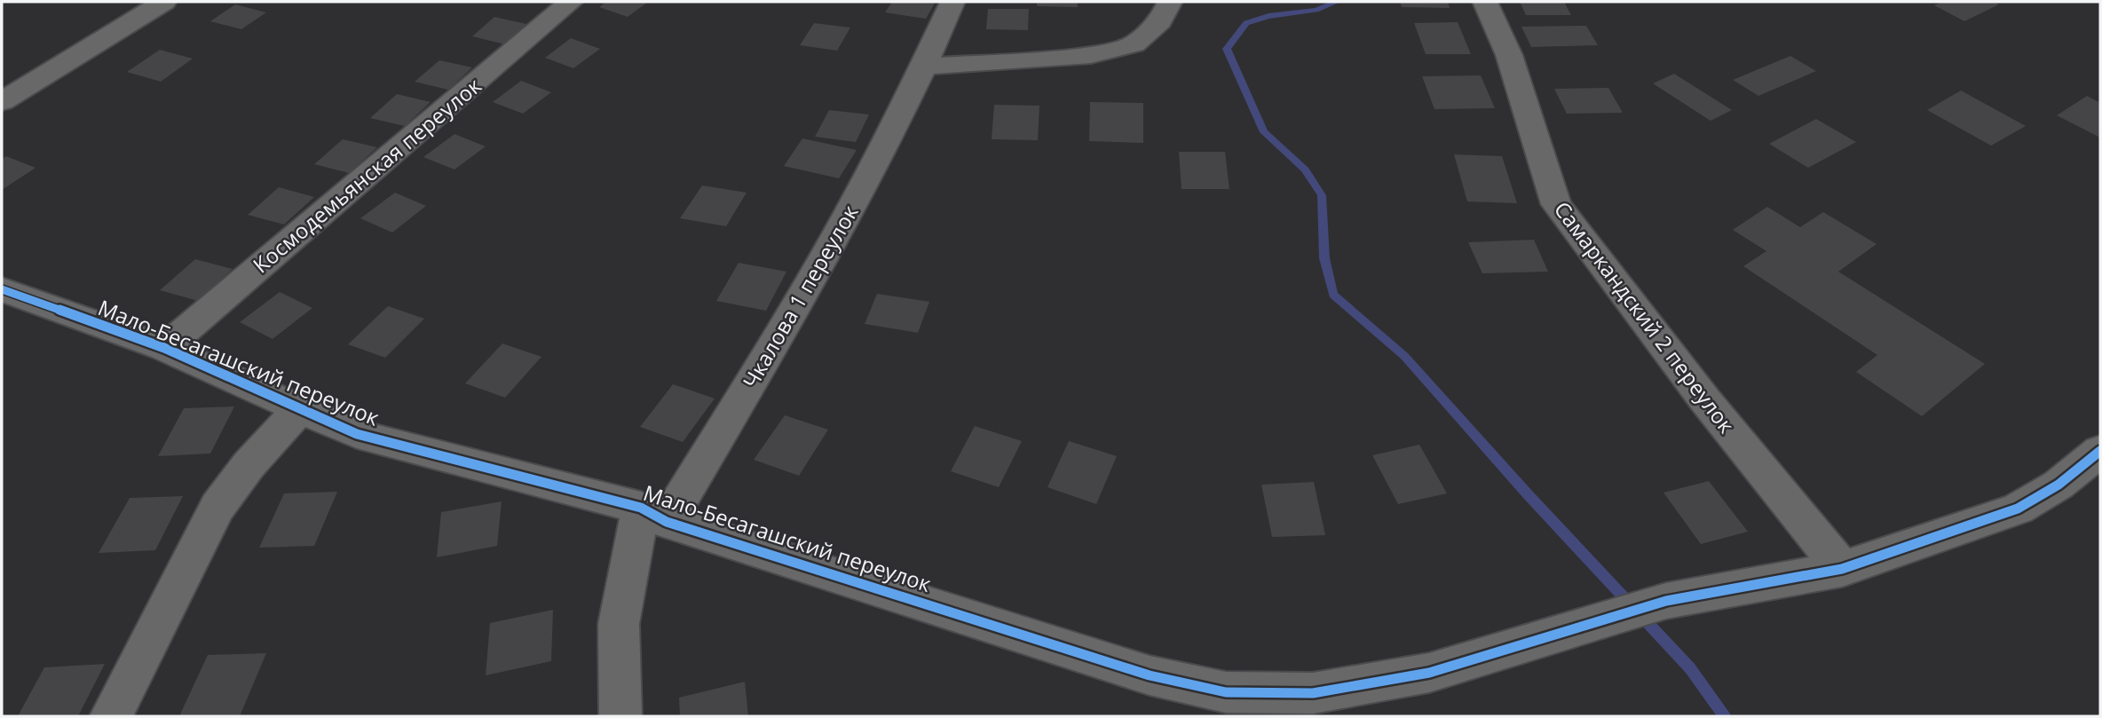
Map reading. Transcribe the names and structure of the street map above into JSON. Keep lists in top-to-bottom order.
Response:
{
  "streets": {
    "street": [
      "Космодемьянская переулок",
      "Чкалова 1 переулок",
      "Самаркандский 2 переулок",
      "Мало-Бесагашский переулок"
    ]
  },
  "crossings": [
    ["Космодемьянская переулок", "Мало-Бесагашский переулок"],
    ["Чкалова 1 переулок", "Мало-Бесагашский переулок"],
    ["Самаркандский 2 переулок", "Мало-Бесагашский переулок"]
  ]
}
